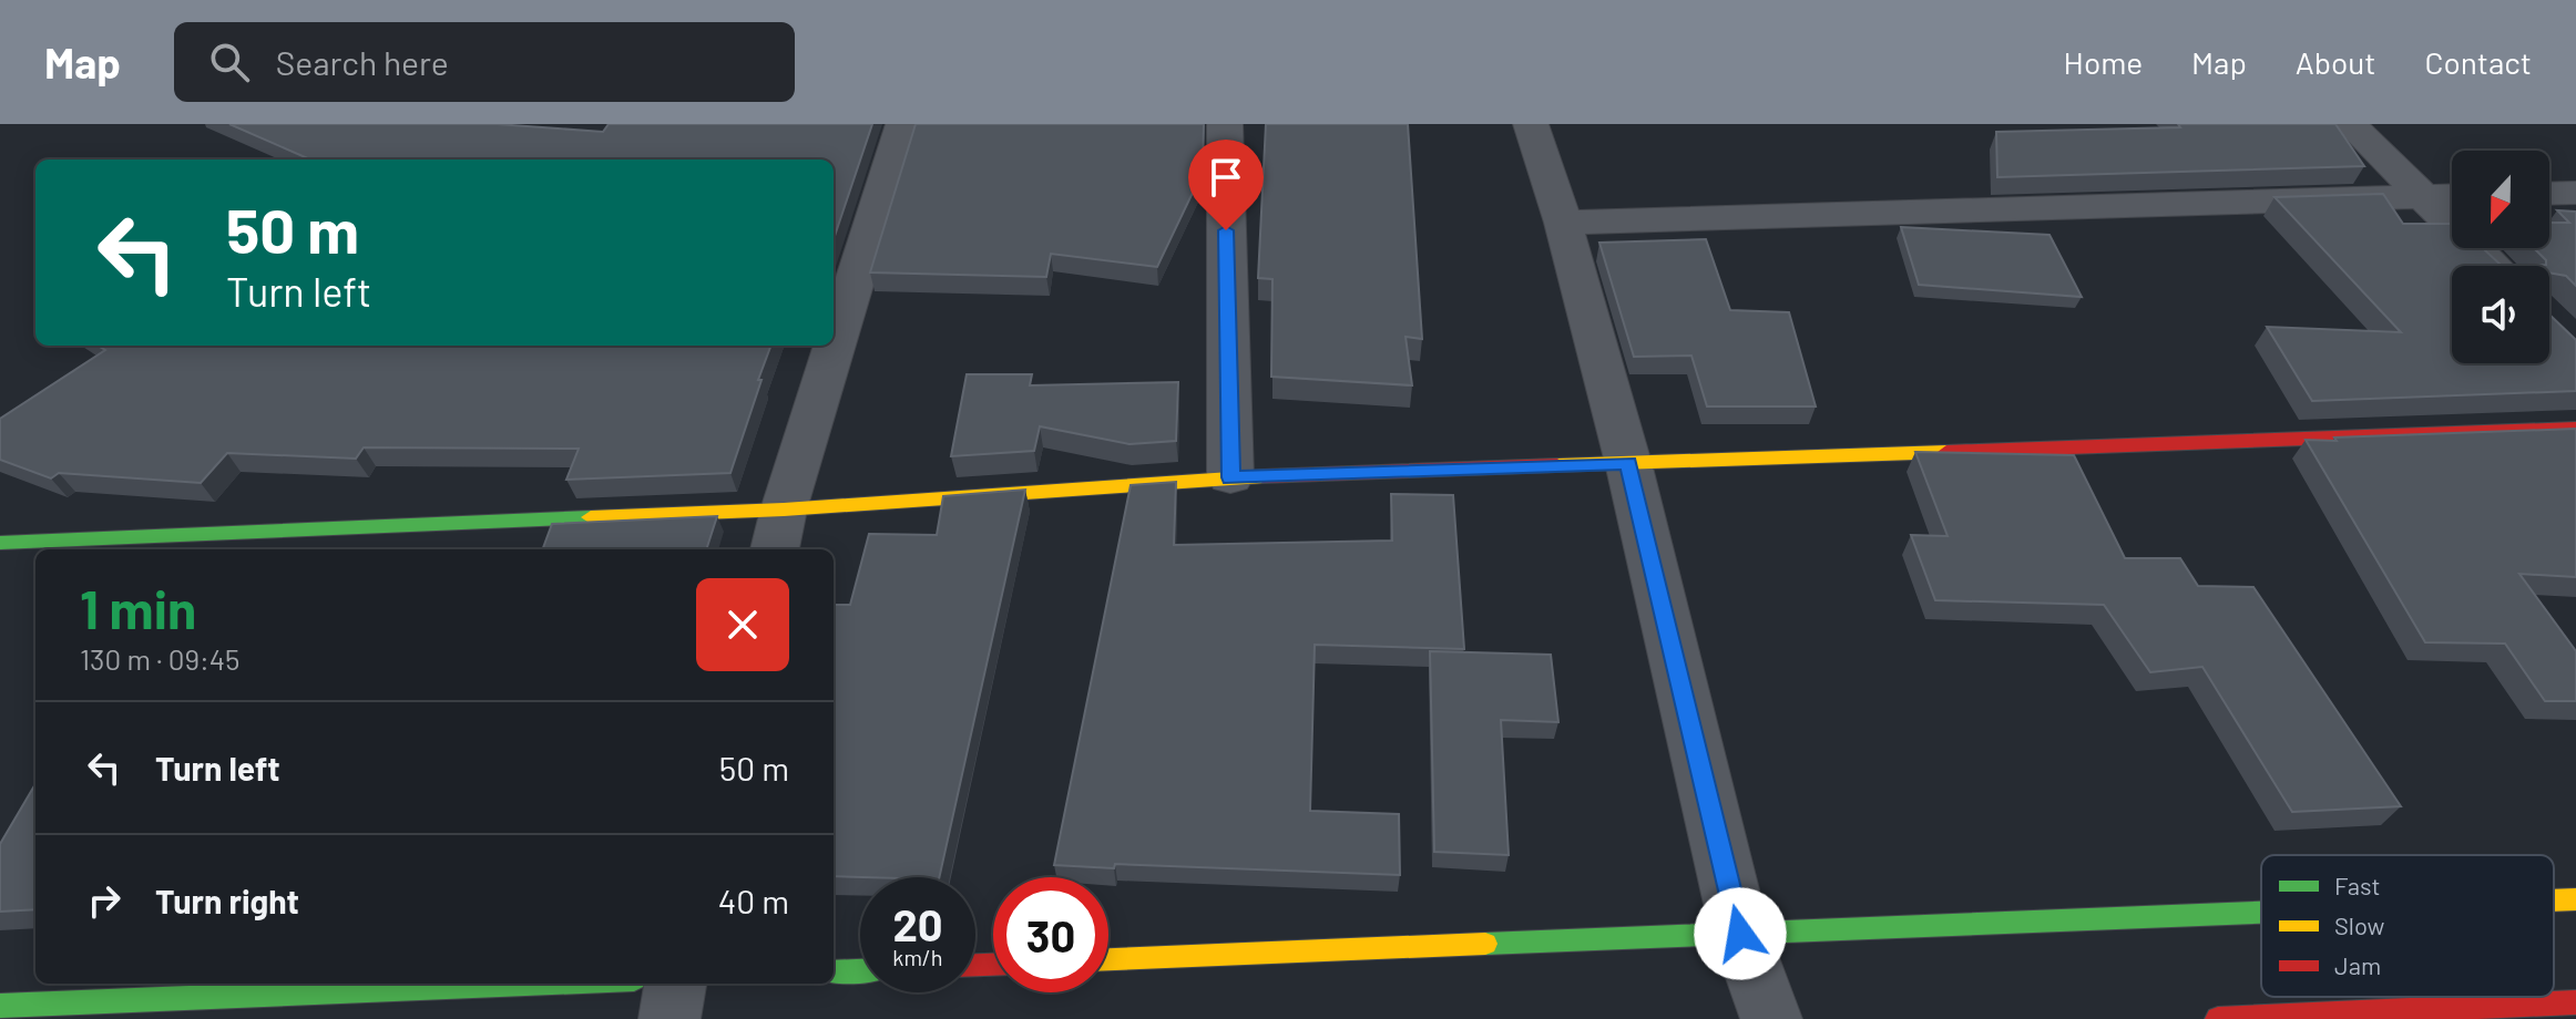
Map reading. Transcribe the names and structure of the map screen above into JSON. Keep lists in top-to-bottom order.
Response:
{
  "legend": ["Fast", "Slow", "Jam"],
  "north": "bottom",
  "page": {
    "header": "Map",
    "search": "Search here",
    "nav": [
      "Home",
      "Map",
      "About",
      "Contact"
    ],
    "turn": ["50 m", "Turn left"],
    "heading": ["1 min", "130 m · 09:45"],
    "list": [
      {
        "name": "Turn left",
        "value": "50 m"
      },
      {
        "name": "Turn right",
        "value": "40 m"
      }
    ],
    "speed": "20 km/h",
    "limit": "30"
  }
}
